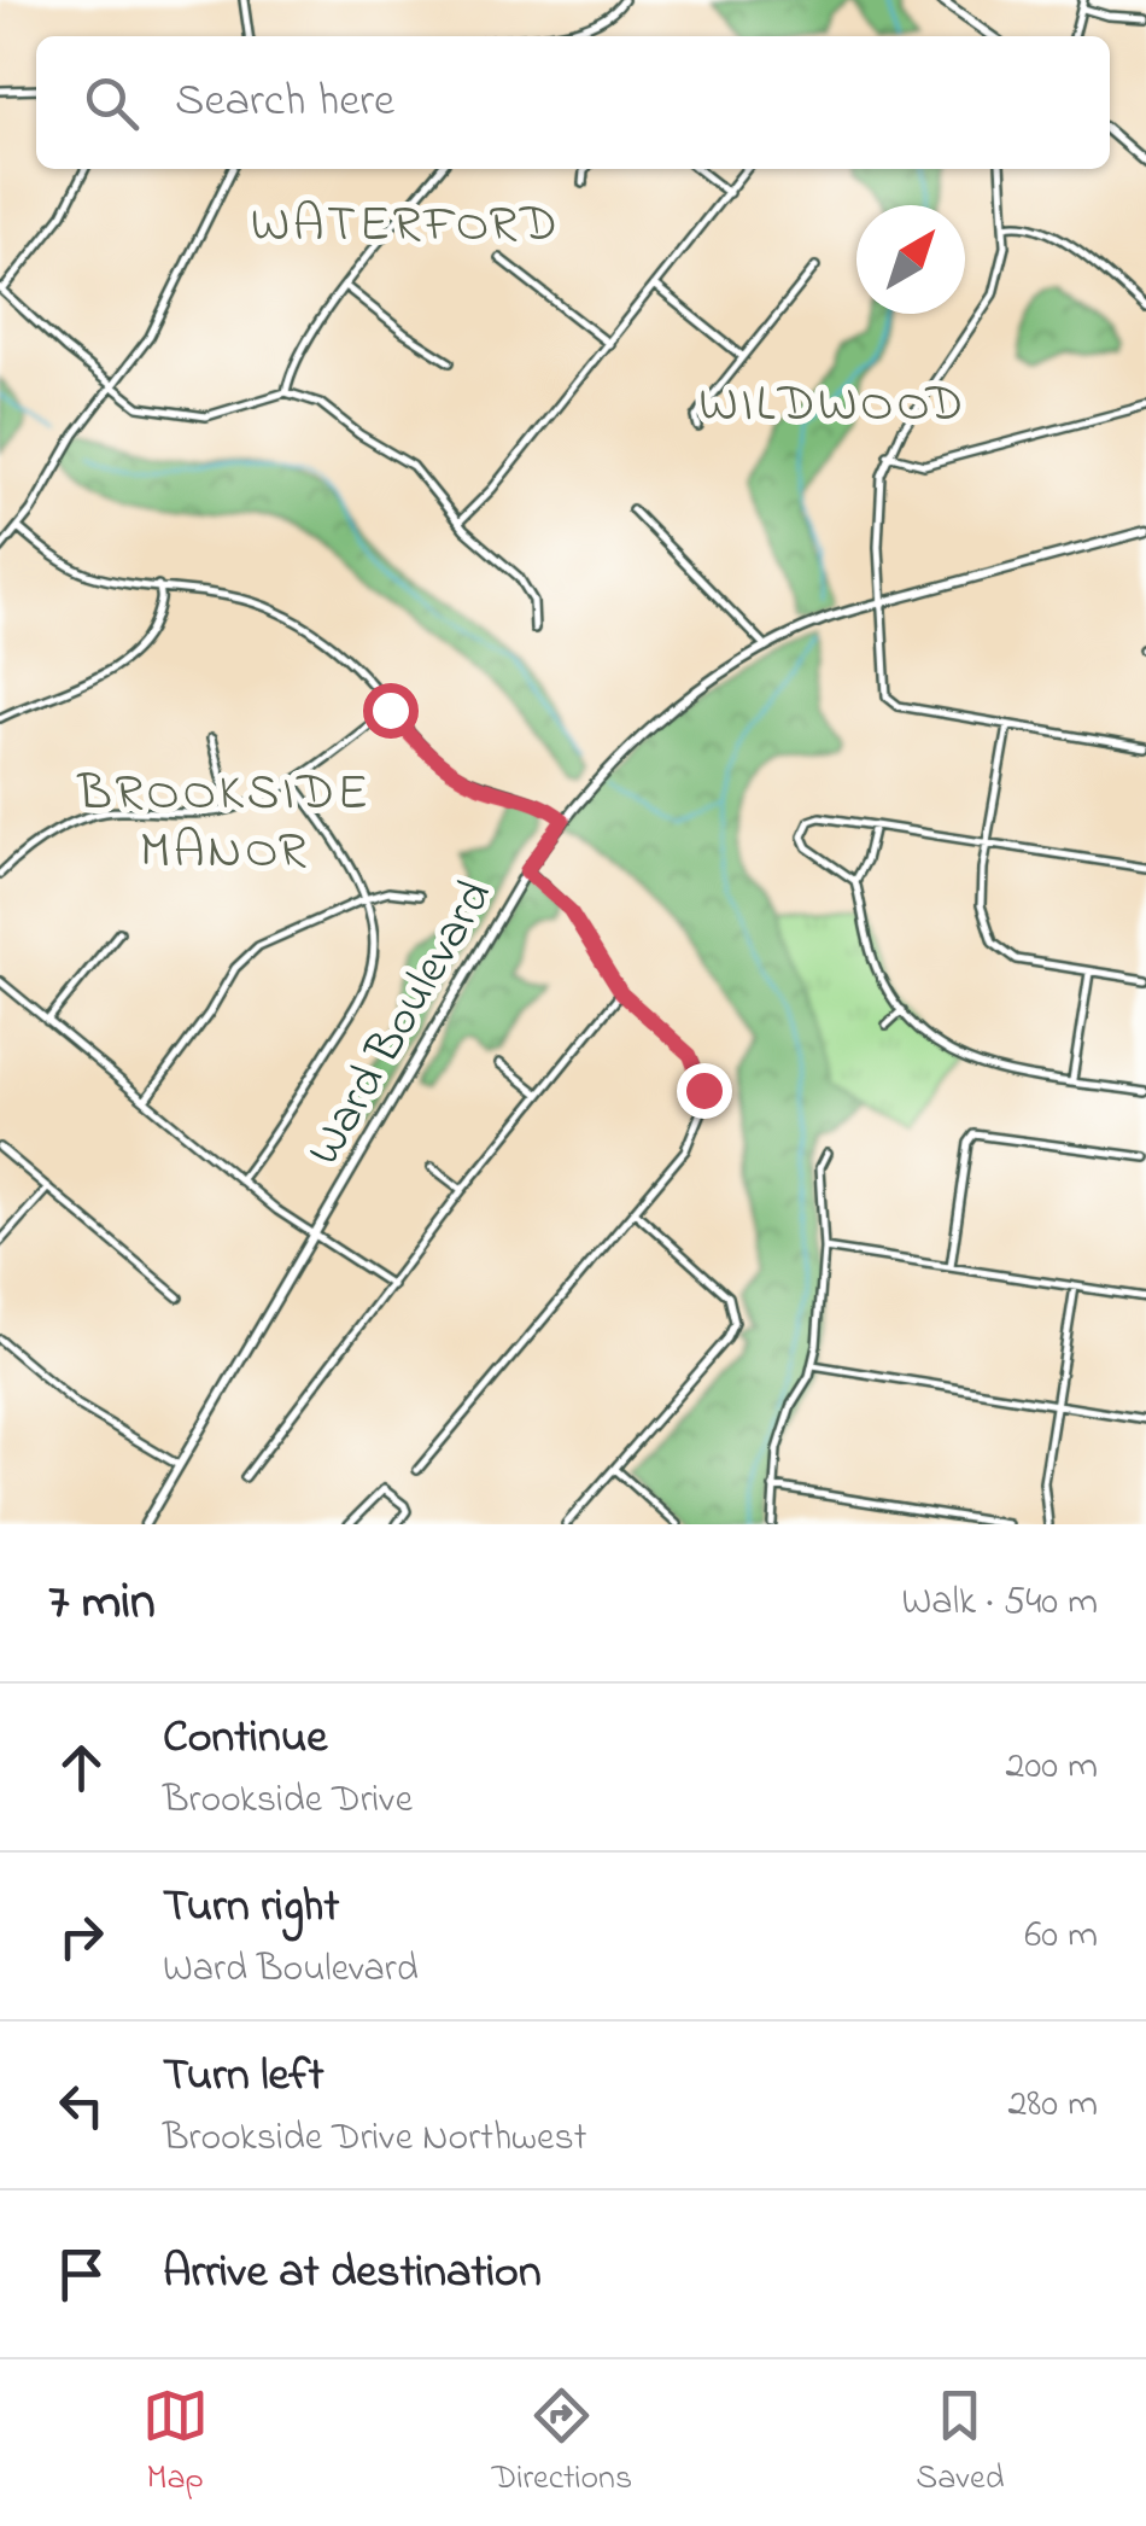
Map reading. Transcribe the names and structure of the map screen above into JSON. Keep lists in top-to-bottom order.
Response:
{
  "streets": {
    "main road": ["Ward Boulevard"]
  },
  "districts": ["WATERFORD", "WILDWOOD", "BROOKSIDE MANOR"],
  "north": "top right",
  "page": {
    "search": "Search here",
    "heading": ["7 min", "Walk · 540 m"],
    "list": [
      ["Continue", "Brookside Drive", "200 m"],
      ["Turn right", "Ward Boulevard", "60 m"],
      ["Turn left", "Brookside Drive Northwest", "280 m"],
      "Arrive at destination"
    ],
    "nav": ["Map", "Directions", "Saved"]
  }
}
